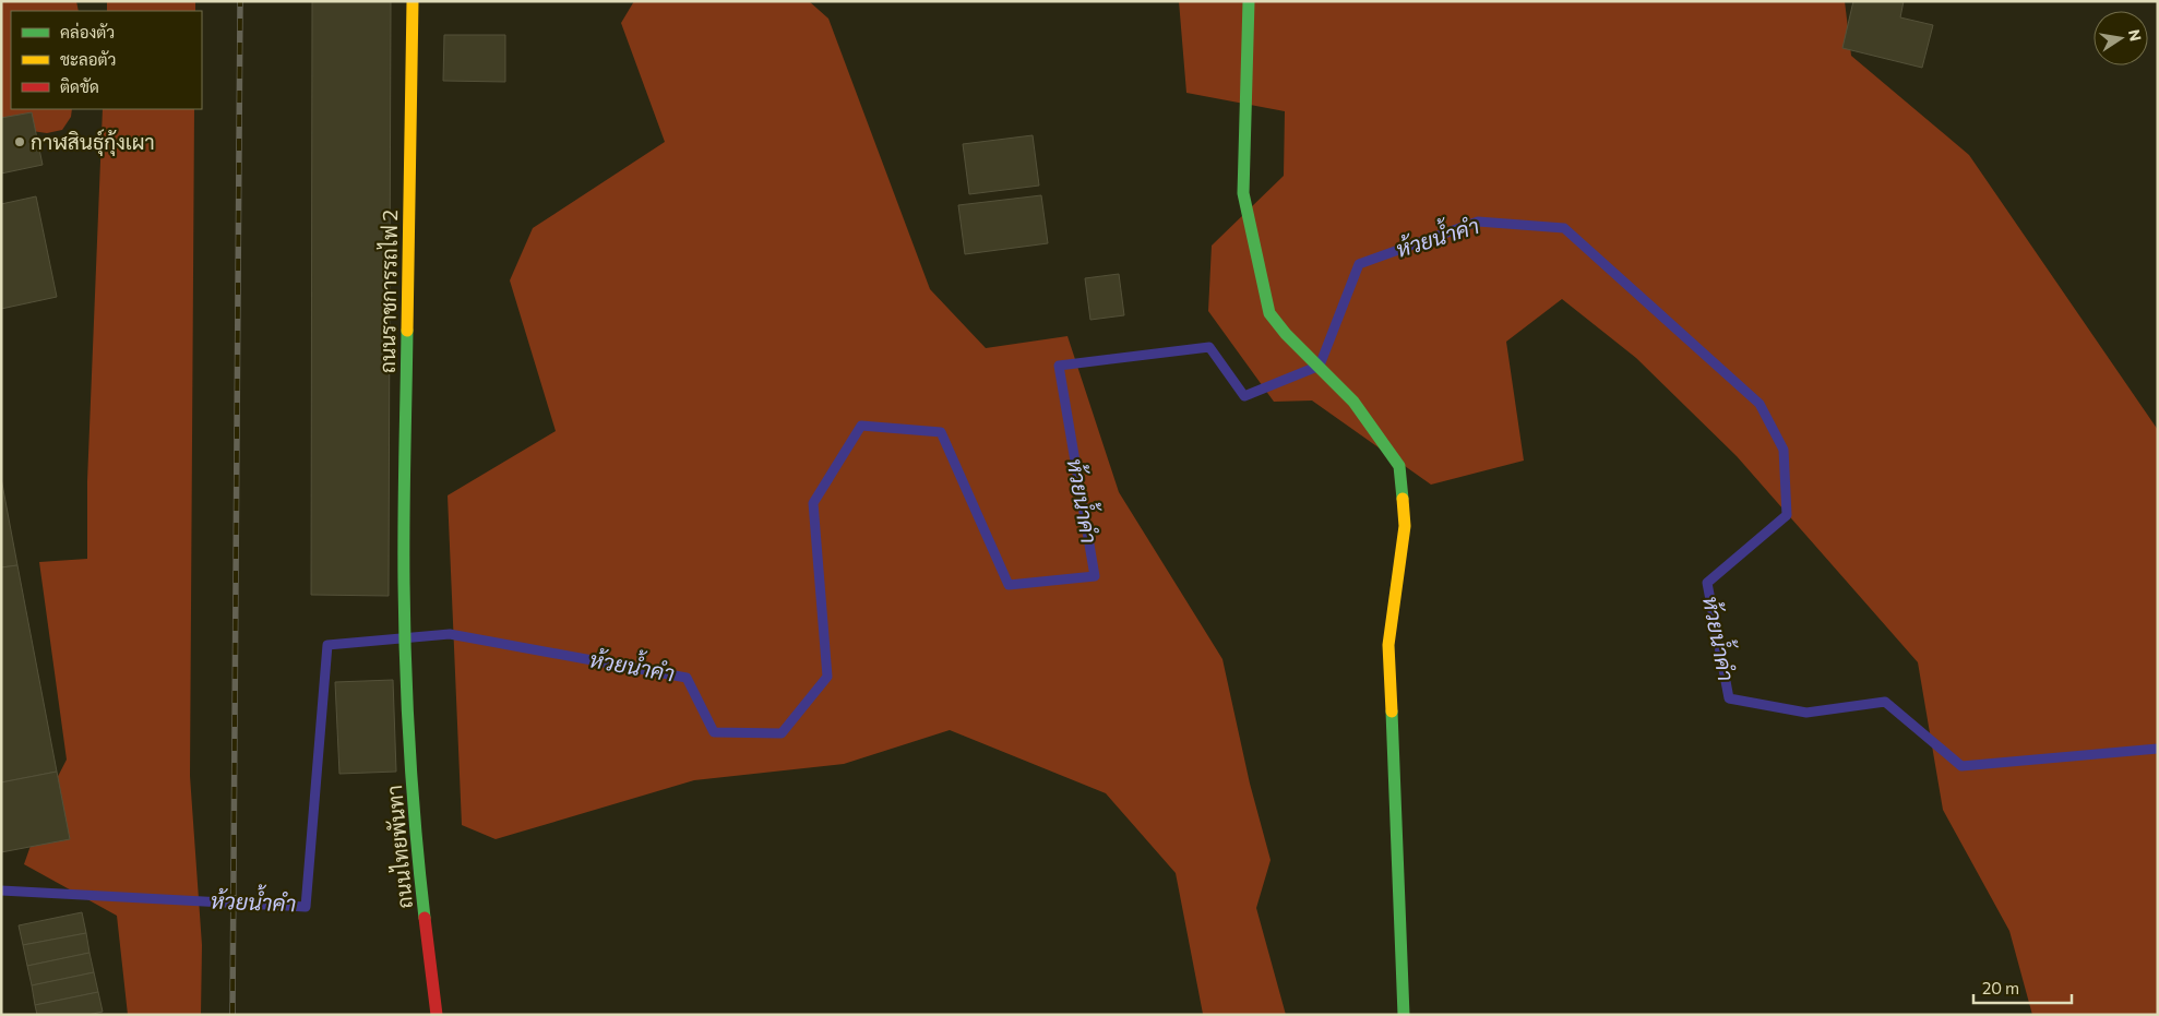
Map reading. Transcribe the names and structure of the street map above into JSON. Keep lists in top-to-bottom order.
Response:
{
  "streets": {
    "street": ["ถนนราชการรถไฟ 2", "ถนนไทยพันทา"]
  },
  "crossings": [
    ["ถนนราชการรถไฟ 2", "ถนนไทยพันทา"]
  ],
  "water": ["ห้วยน้ำคำ"],
  "places": ["กาฬสินธุ์กุ้งเผา"],
  "legend": ["คล่องตัว", "ชะลอตัว", "ติดขัด"],
  "scale_bar": "20 m",
  "north": "right"
}
